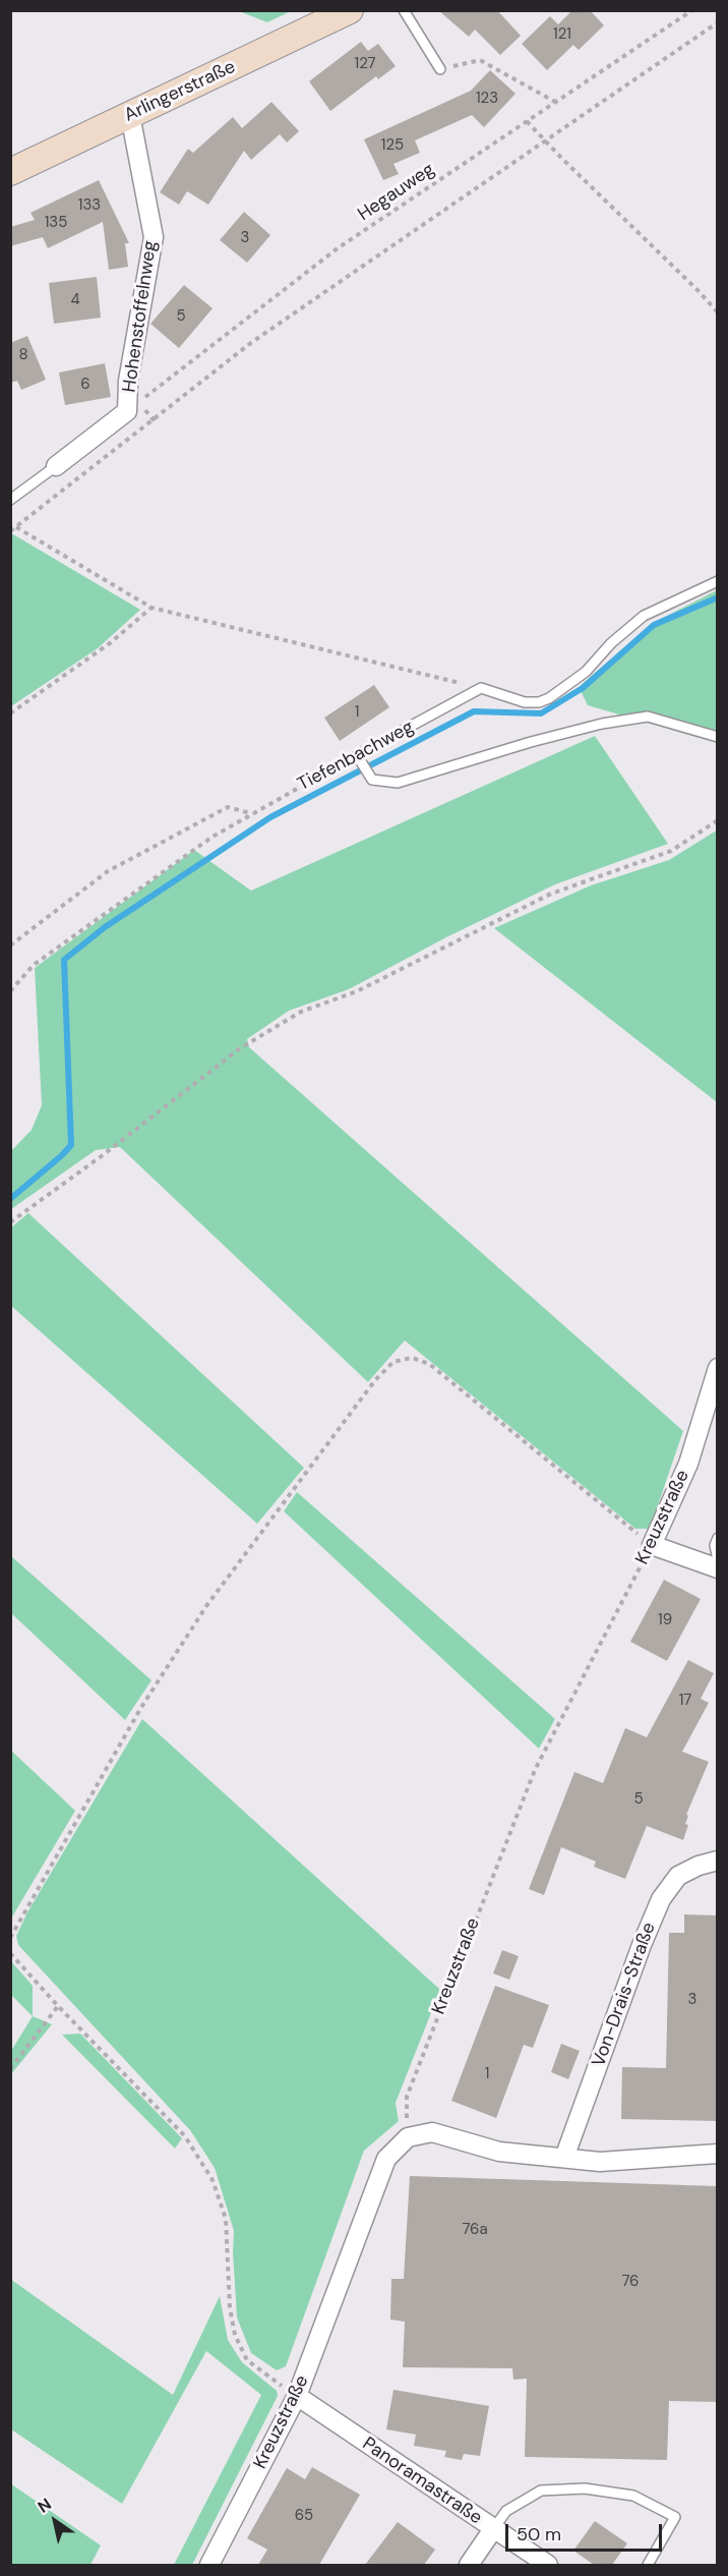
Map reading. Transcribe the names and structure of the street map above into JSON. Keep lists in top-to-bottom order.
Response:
{
  "streets": {
    "main road": ["Arlingerstraße"],
    "street": [
      "Hohenstoffelnweg",
      "Kreuzstraße",
      "Von-Drais-Straße",
      "Panoramastraße"
    ],
    "lane": ["Tiefenbachweg"],
    "path": ["Hegauweg"]
  },
  "crossings": [
    ["Arlingerstraße", "Hohenstoffelnweg"],
    ["Hegauweg", "Hohenstoffelnweg"],
    ["Kreuzstraße", "Panoramastraße"]
  ],
  "house_numbers": [
    "121",
    "127",
    "123",
    "125",
    "133",
    "135",
    "3",
    "4",
    "5",
    "8",
    "6",
    "1",
    "19",
    "17",
    "5",
    "3",
    "1",
    "76a",
    "76",
    "65"
  ],
  "scale_bar": "50 m",
  "north": "top left"
}
